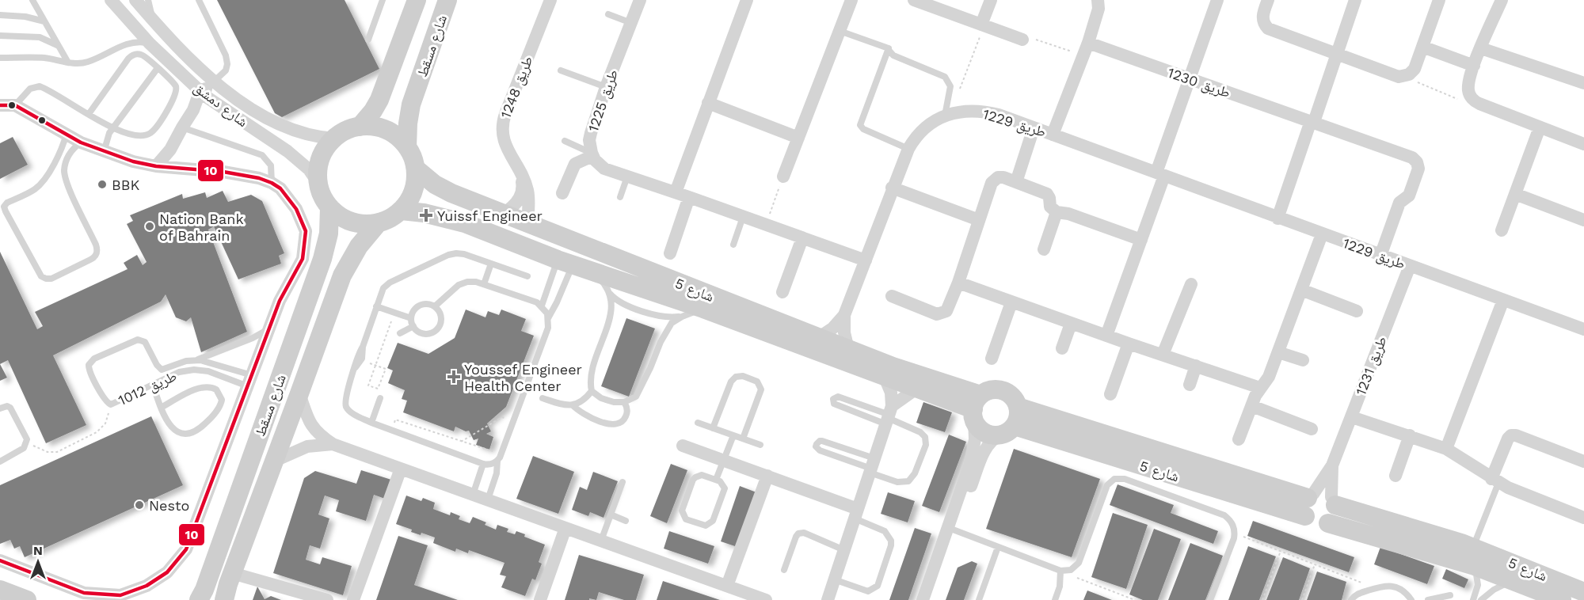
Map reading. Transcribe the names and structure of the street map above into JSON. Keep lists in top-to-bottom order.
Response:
{
  "streets": {
    "street": [
      "شارع مسقط",
      "طريق 1230",
      "طريق 1248",
      "طريق 1225",
      "شارع دمشق",
      "طريق 1229",
      "شارع 5",
      "طريق 1231"
    ],
    "lane": ["طريق 1012"]
  },
  "crossings": [
    ["شارع مسقط", "شارع دمشق"],
    ["شارع مسقط", "شارع 5"],
    ["طريق 1230", "طريق 1229"],
    ["طريق 1248", "شارع 5"],
    ["شارع دمشق", "شارع 5"],
    ["طريق 1229", "شارع 5"],
    ["طريق 1229", "طريق 1231"],
    ["شارع 5", "طريق 1231"]
  ],
  "places": {
    "other": ["BBK", "Nation Bank of Bahrain", "Nesto"],
    "health": ["Yuissf Engineer", "Youssef Engineer Health Center"]
  },
  "lines": ["transit line 10"],
  "north": "top"
}
